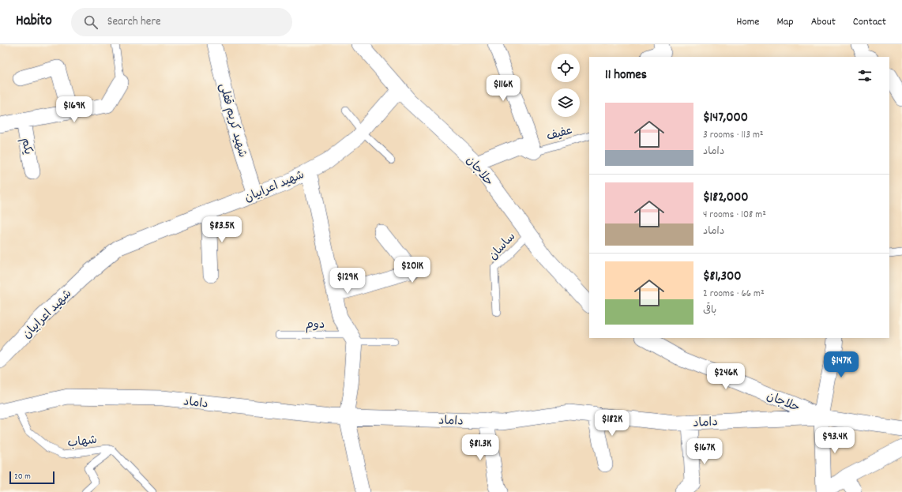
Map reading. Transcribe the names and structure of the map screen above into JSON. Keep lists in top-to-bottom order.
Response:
{
  "streets": {
    "street": [
      "شهید کریم قفلی",
      "یکم",
      "حلاجان",
      "شهید اعرابیان",
      "داماد"
    ],
    "lane": [
      "عفیف",
      "ساسان",
      "دوم",
      "شهاب"
    ]
  },
  "crossings": [
    ["شهید کریم قفلی", "شهید اعرابیان"],
    ["حلاجان", "شهید اعرابیان"],
    ["حلاجان", "ساسان"],
    ["حلاجان", "داماد"],
    ["داماد", "شهاب"]
  ],
  "scale_bar": "20 m",
  "page": {
    "header": "Habito",
    "search": "Search here",
    "nav": [
      "Home",
      "Map",
      "About",
      "Contact"
    ],
    "heading": "11 homes",
    "price": [
      "$116K",
      "$169K",
      "$83.5K",
      "$201K",
      "$129K",
      "$147K",
      "$246K",
      "$182K",
      "$93.4K",
      "$81.3K",
      "$167K"
    ],
    "list": [
      {
        "name": "$147,000",
        "note": "3 rooms · 113 m² · داماد"
      },
      {
        "name": "$182,000",
        "note": "4 rooms · 108 m² · داماد"
      },
      {
        "name": "$81,300",
        "note": "2 rooms · 66 m² · باقی"
      }
    ],
    "scale": "20 m"
  }
}
